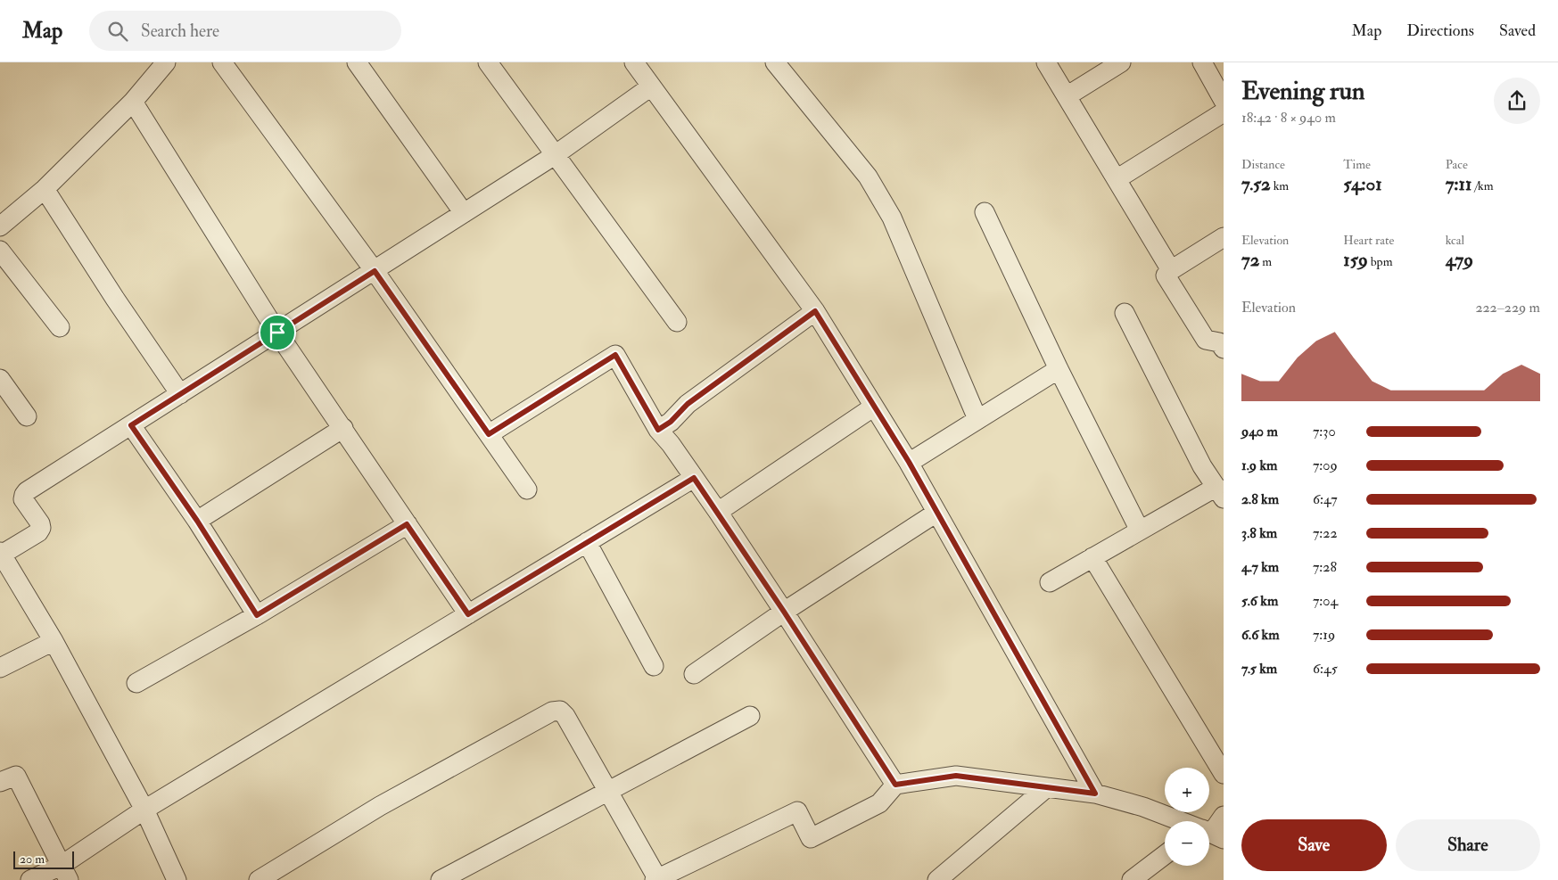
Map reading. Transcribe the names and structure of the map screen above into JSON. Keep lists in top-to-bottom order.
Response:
{
  "scale_bar": "20 m",
  "page": {
    "header": "Map",
    "search": "Search here",
    "nav": ["Map", "Directions", "Saved"],
    "heading": ["Evening run", "18:42 · 8 × 940 m"],
    "stats": [
      ["Distance", "7.52 km"],
      ["Time", "54:01"],
      ["Pace", "7:11 /km"],
      ["Elevation", "72 m"],
      ["Heart rate", "159 bpm"],
      ["kcal", "479"]
    ],
    "chart": ["Elevation", "222–229 m"],
    "list": [
      {
        "name": "940 m",
        "note": "7:30"
      },
      {
        "name": "1.9 km",
        "note": "7:09"
      },
      {
        "name": "2.8 km",
        "note": "6:47"
      },
      {
        "name": "3.8 km",
        "note": "7:22"
      },
      {
        "name": "4.7 km",
        "note": "7:28"
      },
      {
        "name": "5.6 km",
        "note": "7:04"
      },
      {
        "name": "6.6 km",
        "note": "7:19"
      },
      {
        "name": "7.5 km",
        "note": "6:45"
      }
    ],
    "map_buttons": ["+", "−"],
    "buttons": ["Save", "Share"],
    "scale": "20 m"
  }
}
